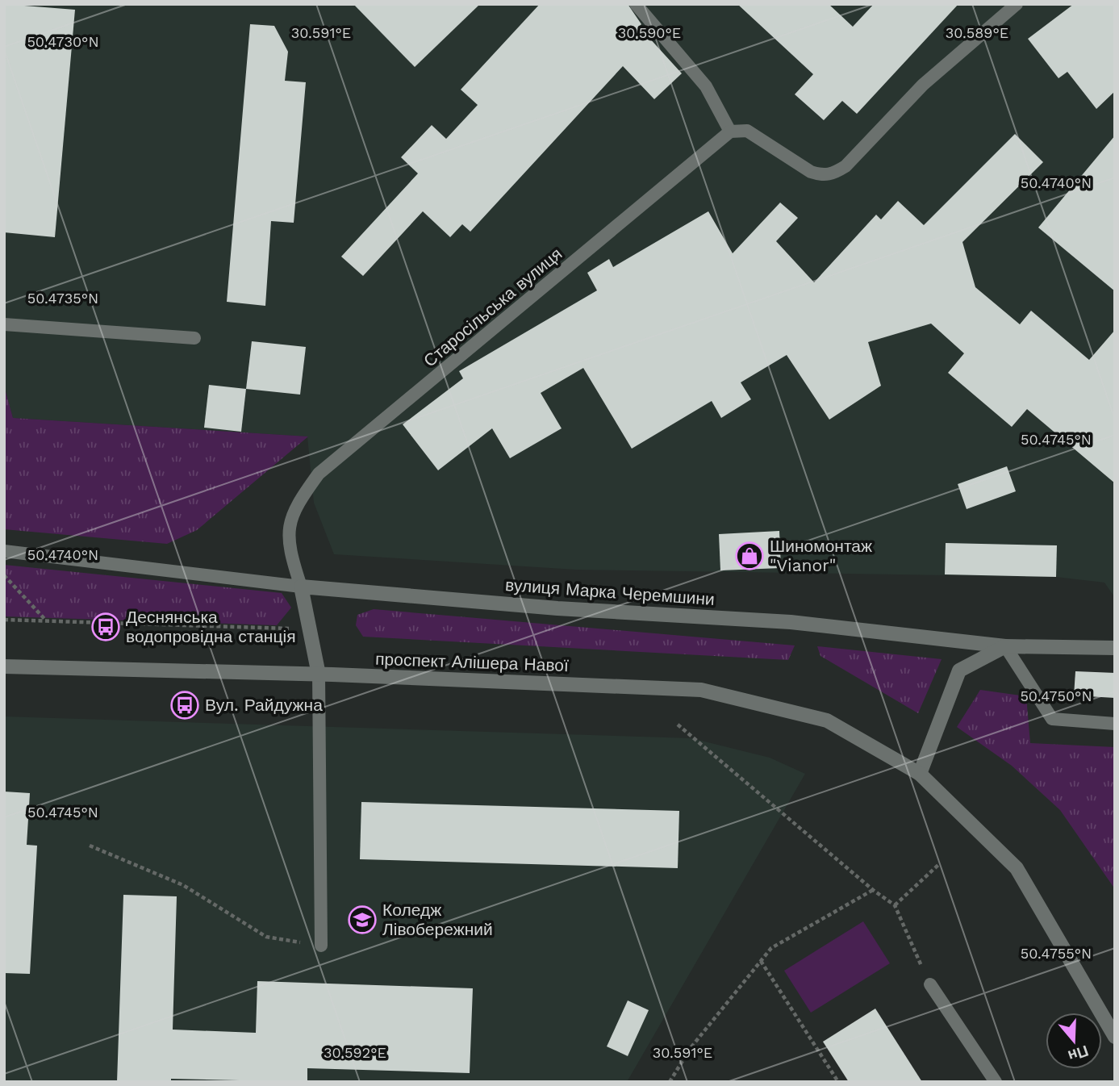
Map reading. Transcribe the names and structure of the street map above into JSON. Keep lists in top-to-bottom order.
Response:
{
  "streets": {
    "street": ["вулиця Марка Черемшини", "проспект Алішера Навої"],
    "lane": ["Старосільська вулиця"]
  },
  "crossings": [
    ["Старосільська вулиця", "вулиця Марка Черемшини"],
    ["вулиця Марка Черемшини", "проспект Алішера Навої"]
  ],
  "places": {
    "shop": ["Шиномонтаж \"Vianor\""],
    "bus stop": ["Деснянська водопровідна станція", "Вул. Райдужна"],
    "school or university": ["Коледж Лівобережний"]
  },
  "north": "bottom",
  "coordinates": [
    "30.591°E",
    "30.590°E",
    "30.589°E",
    "50.4730°N",
    "50.4740°N",
    "50.4735°N",
    "50.4745°N",
    "50.4750°N",
    "50.4755°N",
    "30.592°E"
  ]
}
